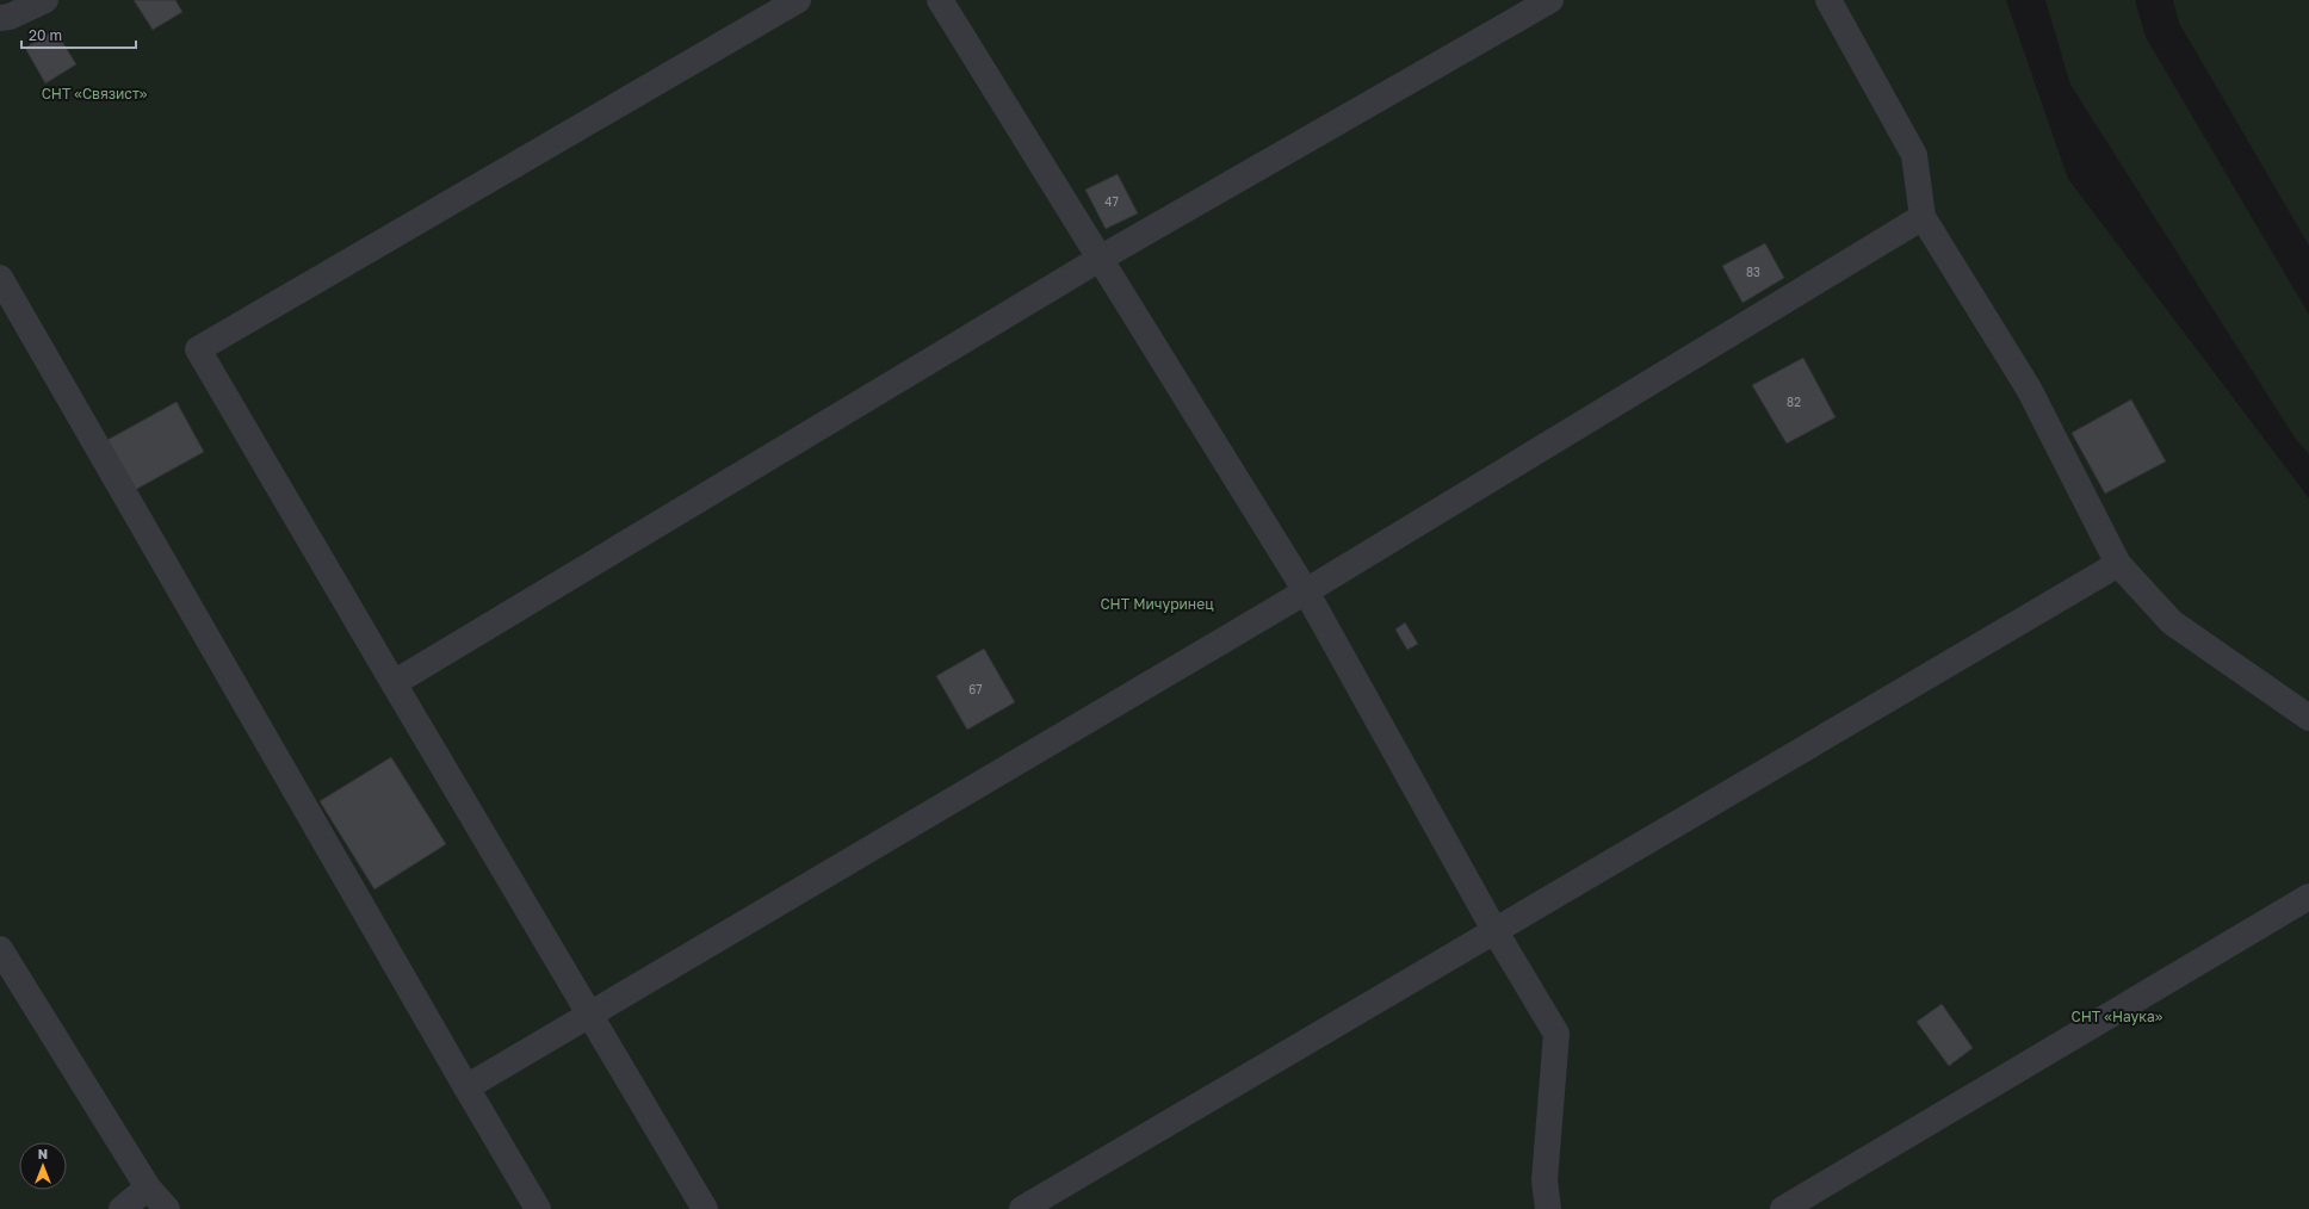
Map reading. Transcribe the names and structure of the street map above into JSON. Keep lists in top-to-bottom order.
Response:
{
  "parks": ["СНТ «Связист»", "СНТ Мичуринец", "СНТ «Наука»"],
  "house_numbers": [
    "47",
    "83",
    "82",
    "67"
  ],
  "scale_bar": "20 m",
  "north": "top"
}
